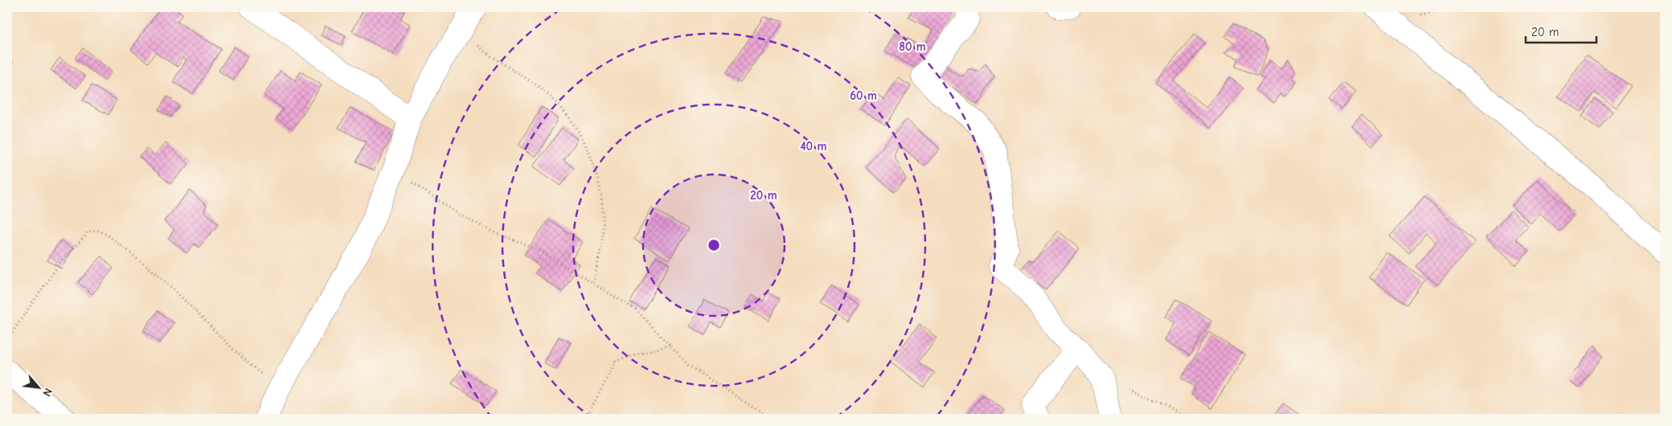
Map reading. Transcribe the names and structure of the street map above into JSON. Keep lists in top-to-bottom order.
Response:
{
  "scale_bar": "20 m",
  "north": "bottom right",
  "rings": [
    "80 m",
    "60 m",
    "40 m",
    "20 m"
  ]
}
